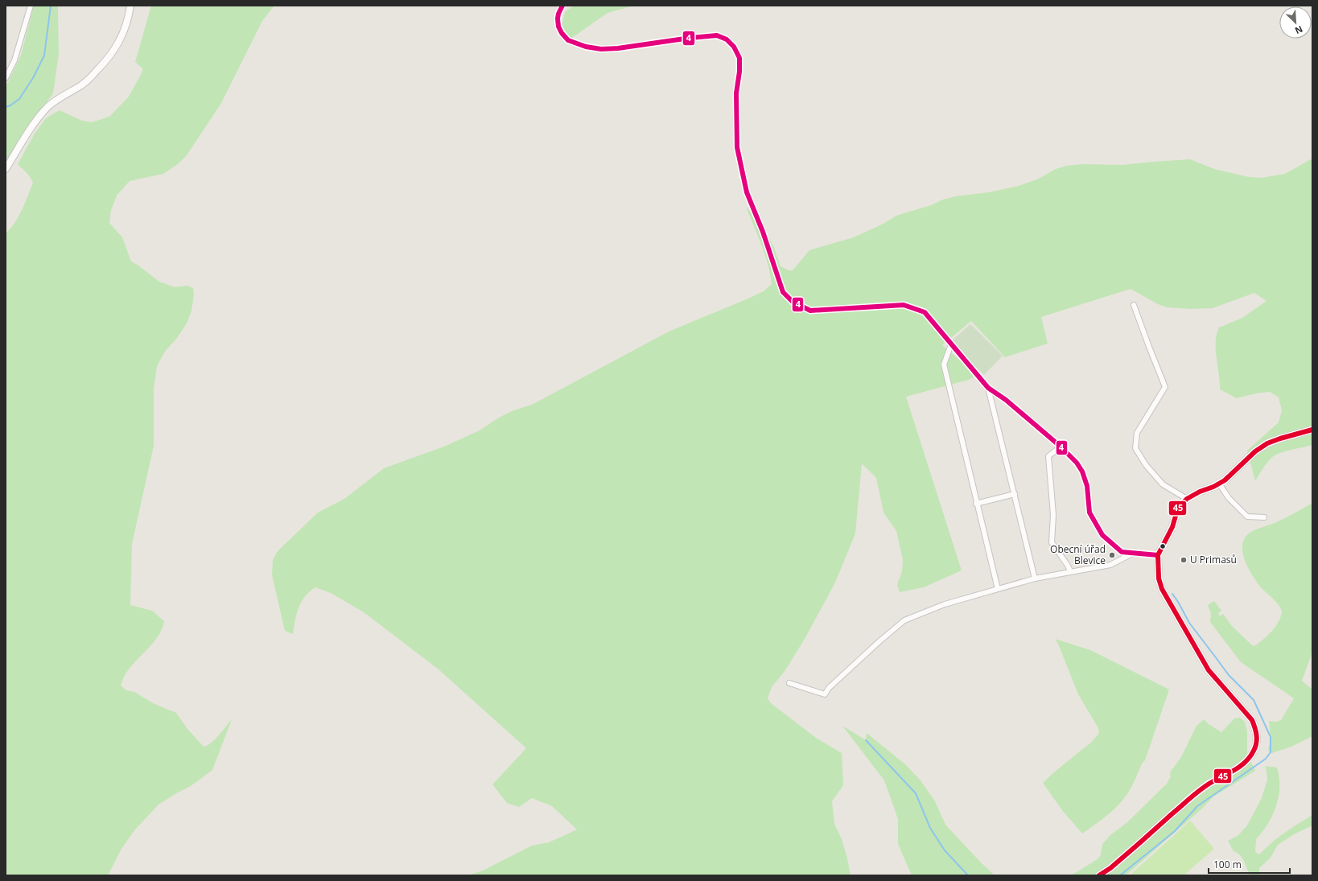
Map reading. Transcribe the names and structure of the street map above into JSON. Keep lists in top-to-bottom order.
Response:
{
  "places": ["Obecní úřad Blevice", "U Primasů"],
  "lines": ["transit line 4", "transit line 45"],
  "scale_bar": "100 m",
  "north": "bottom right"
}
